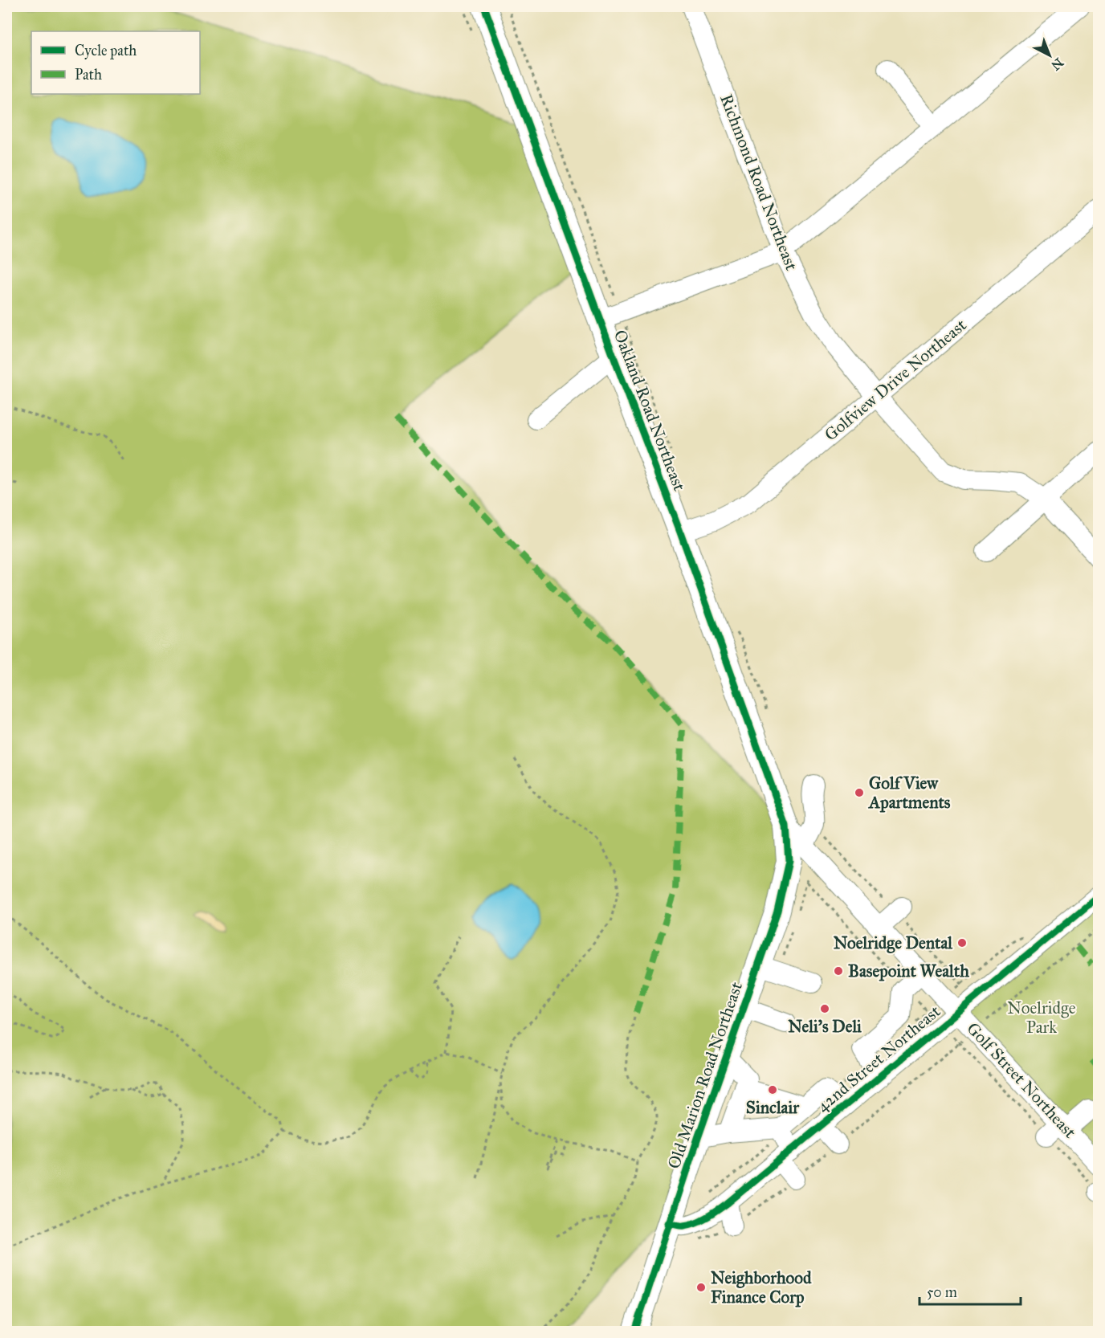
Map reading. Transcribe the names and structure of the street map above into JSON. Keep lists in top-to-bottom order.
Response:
{
  "streets": {
    "main road": ["Oakland Road Northeast", "Old Marion Road Northeast"],
    "street": [
      "Richmond Road Northeast",
      "Golfview Drive Northeast",
      "42nd Street Northeast",
      "Golf Street Northeast"
    ]
  },
  "crossings": [
    ["Richmond Road Northeast", "Golfview Drive Northeast"],
    ["Golfview Drive Northeast", "Oakland Road Northeast"],
    ["Oakland Road Northeast", "Old Marion Road Northeast"],
    ["Oakland Road Northeast", "Golf Street Northeast"],
    ["42nd Street Northeast", "Old Marion Road Northeast"],
    ["42nd Street Northeast", "Golf Street Northeast"],
    ["Old Marion Road Northeast", "Golf Street Northeast"]
  ],
  "parks": ["Noelridge Park"],
  "places": [
    "Golf View Apartments",
    "Noelridge Dental",
    "Basepoint Wealth",
    "Neli's Deli",
    "Sinclair",
    "Neighborhood Finance Corp"
  ],
  "legend": ["Cycle path", "Path"],
  "scale_bar": "50 m",
  "north": "bottom right"
}
